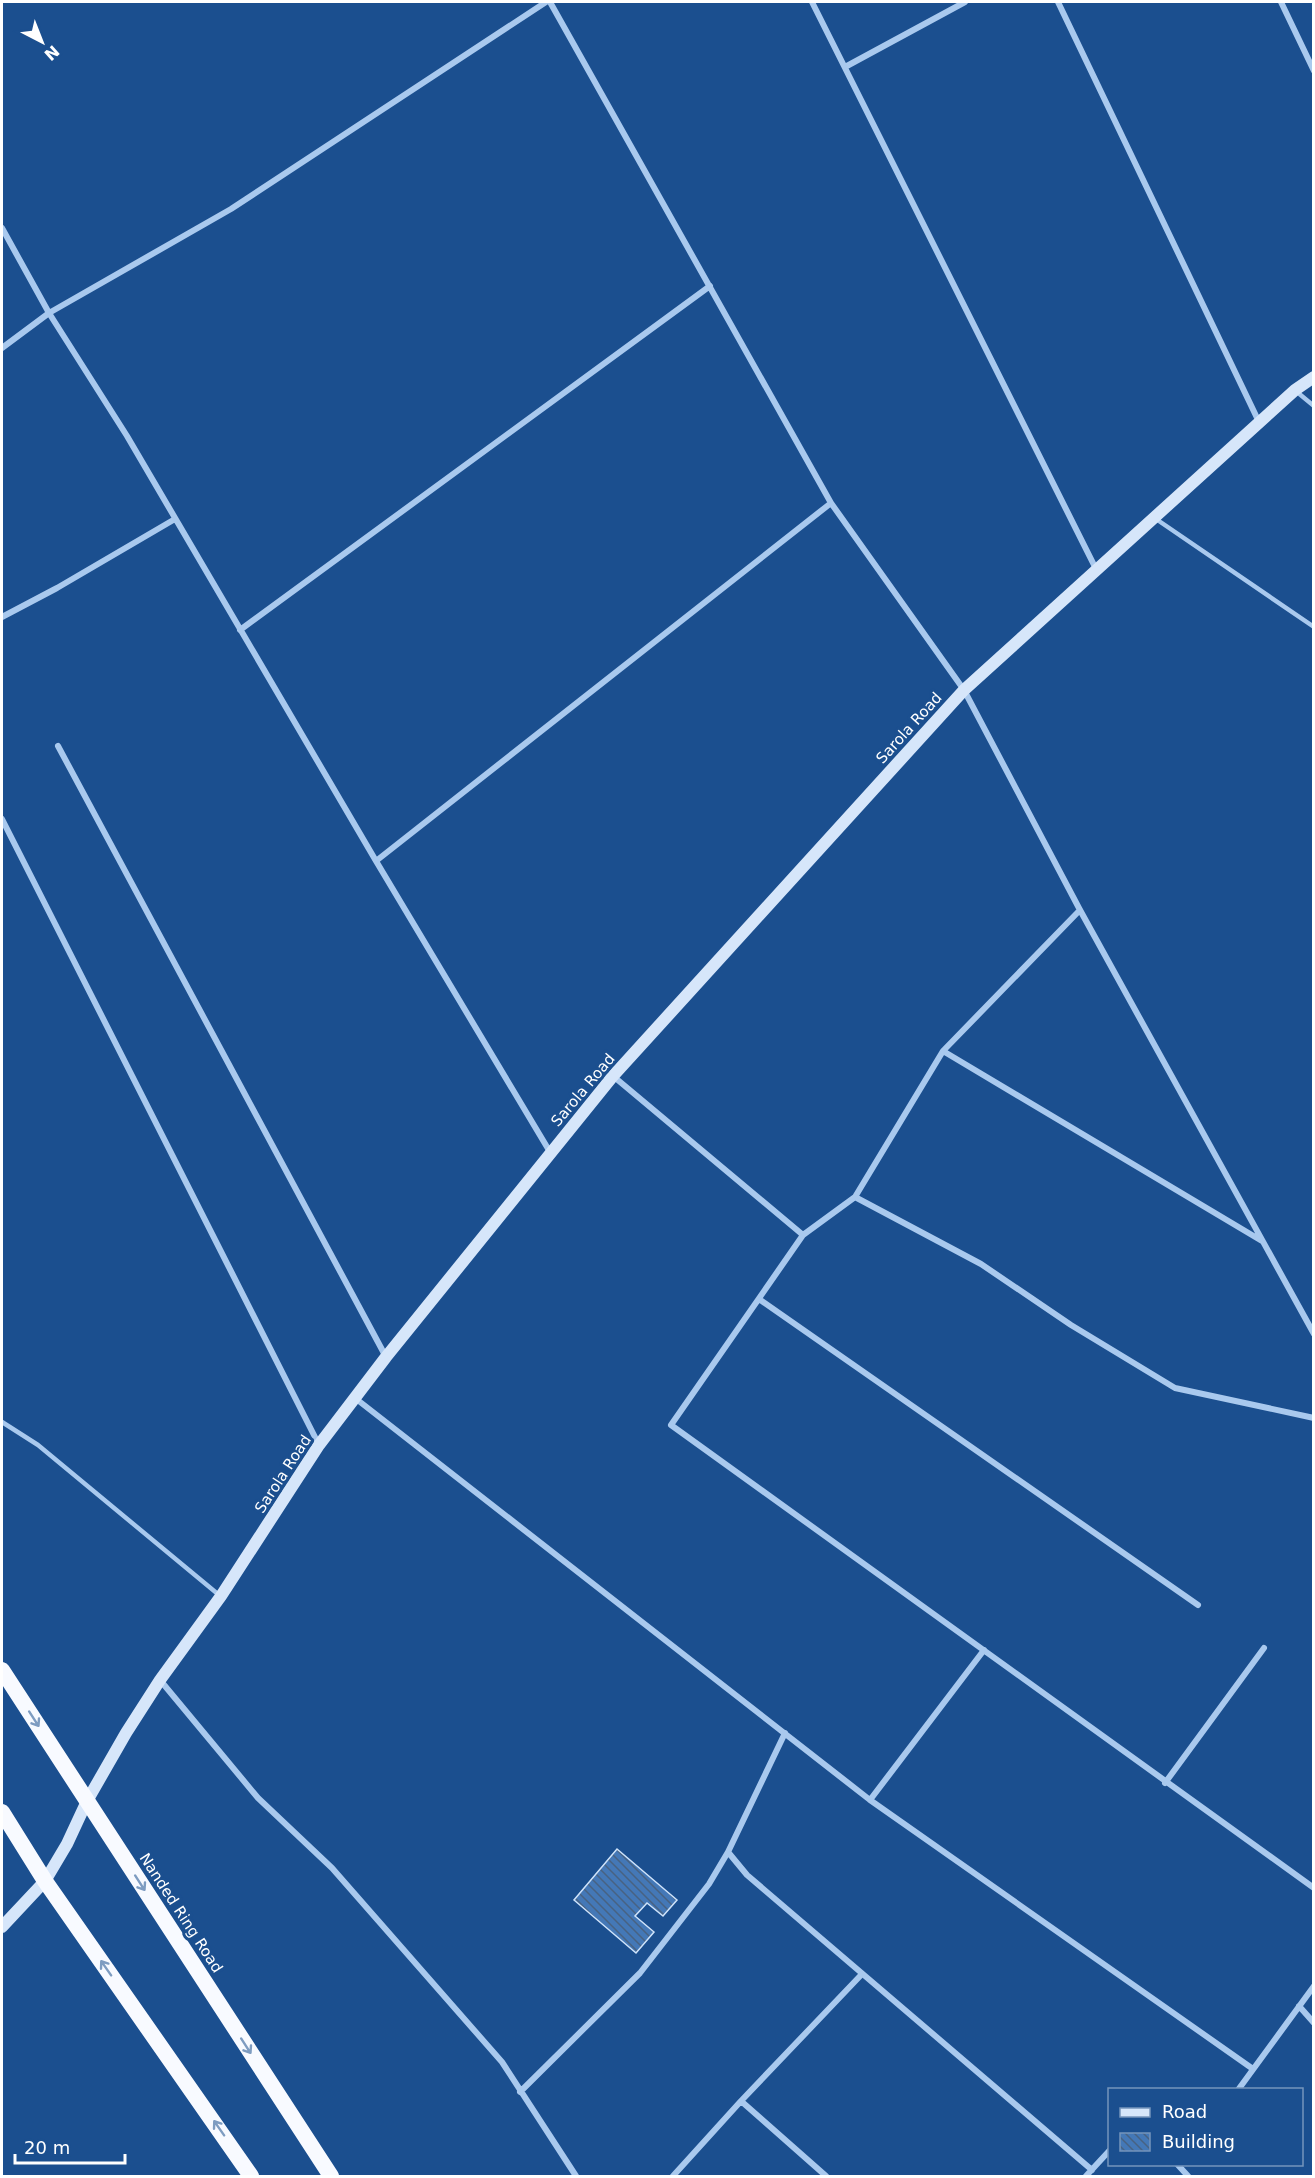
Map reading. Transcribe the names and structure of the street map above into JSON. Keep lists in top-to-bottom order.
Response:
{
  "streets": {
    "highway": ["Nanded Ring Road"],
    "main road": ["Sarola Road"]
  },
  "crossings": [
    ["Sarola Road", "Nanded Ring Road"]
  ],
  "legend": ["Road", "Building"],
  "scale_bar": "20 m",
  "north": "bottom right"
}
